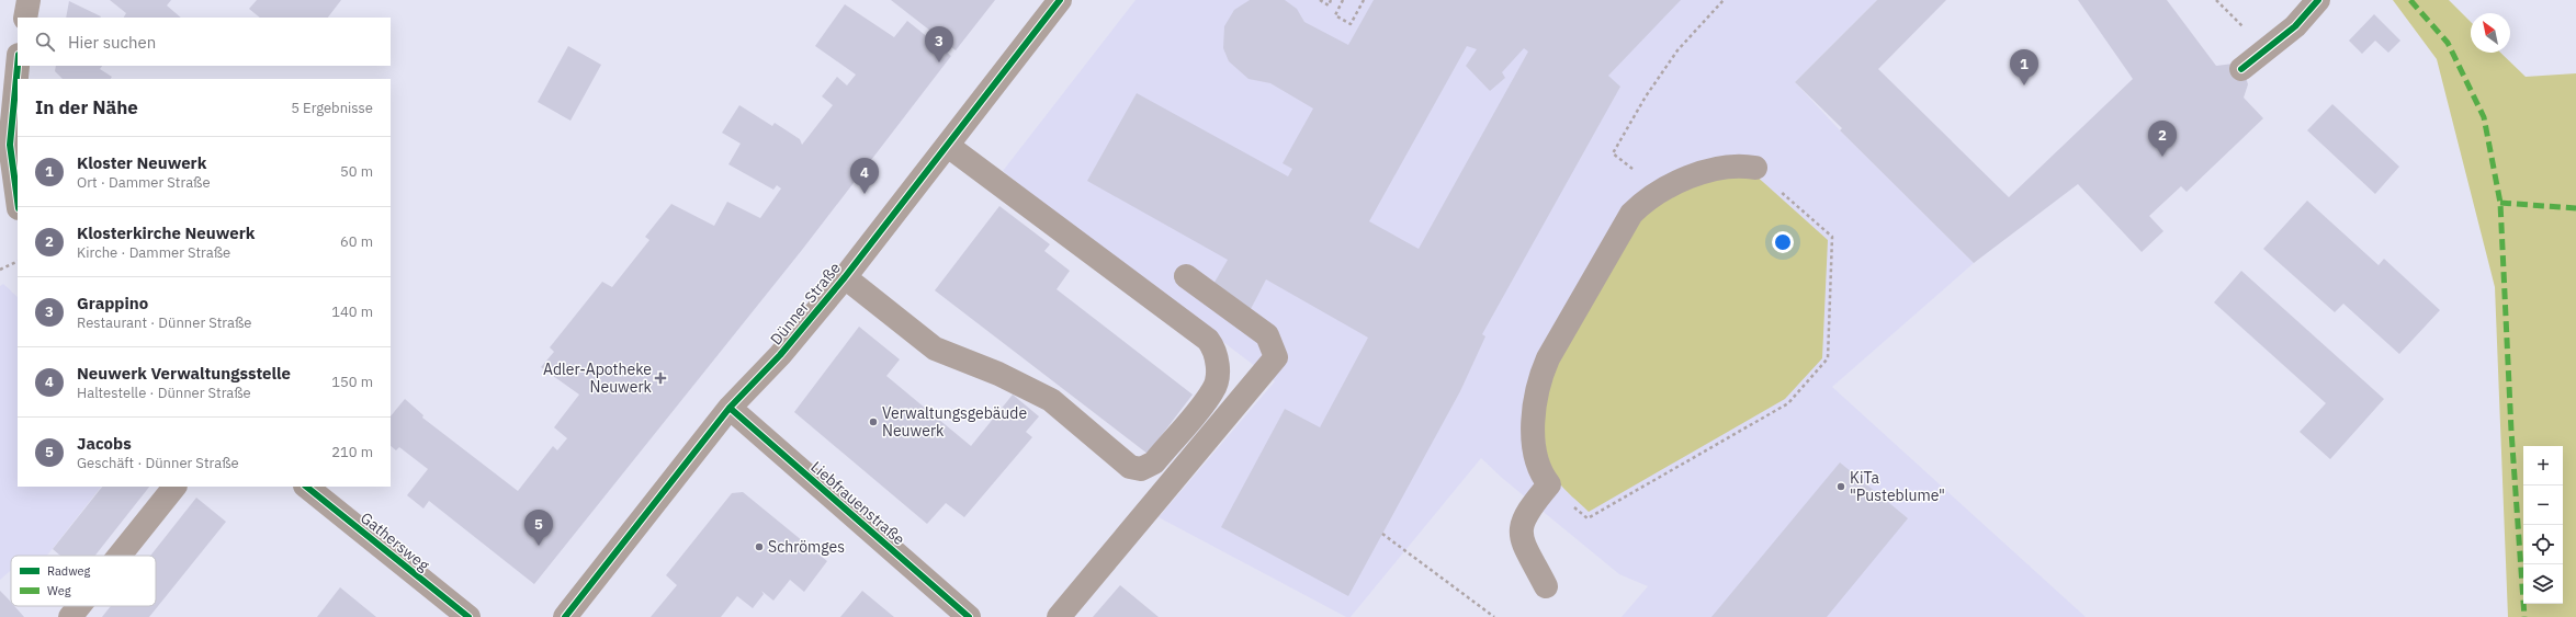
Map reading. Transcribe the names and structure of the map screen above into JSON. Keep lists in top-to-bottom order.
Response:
{
  "streets": {
    "street": ["Dünner Straße", "Liebfrauenstraße", "Gathersweg"]
  },
  "crossings": [
    ["Dünner Straße", "Liebfrauenstraße"]
  ],
  "places": {
    "health": ["Adler-Apotheke Neuwerk"],
    "other": ["Verwaltungsgebäude Neuwerk", "KiTa \"Pusteblume\"", "Schrömges"]
  },
  "legend": ["Radweg", "Weg"],
  "north": "top left",
  "page": {
    "search": "Hier suchen",
    "pins": [
      "3",
      "1",
      "2",
      "4",
      "5"
    ],
    "heading": ["In der Nähe", "5 Ergebnisse"],
    "list": [
      {
        "mark": "1",
        "name": "Kloster Neuwerk",
        "note": "Ort · Dammer Straße",
        "value": "50 m"
      },
      {
        "mark": "2",
        "name": "Klosterkirche Neuwerk",
        "note": "Kirche · Dammer Straße",
        "value": "60 m"
      },
      {
        "mark": "3",
        "name": "Grappino",
        "note": "Restaurant · Dünner Straße",
        "value": "140 m"
      },
      {
        "mark": "4",
        "name": "Neuwerk Verwaltungsstelle",
        "note": "Haltestelle · Dünner Straße",
        "value": "150 m"
      },
      {
        "mark": "5",
        "name": "Jacobs",
        "note": "Geschäft · Dünner Straße",
        "value": "210 m"
      }
    ],
    "map_buttons": ["+", "−"]
  }
}
